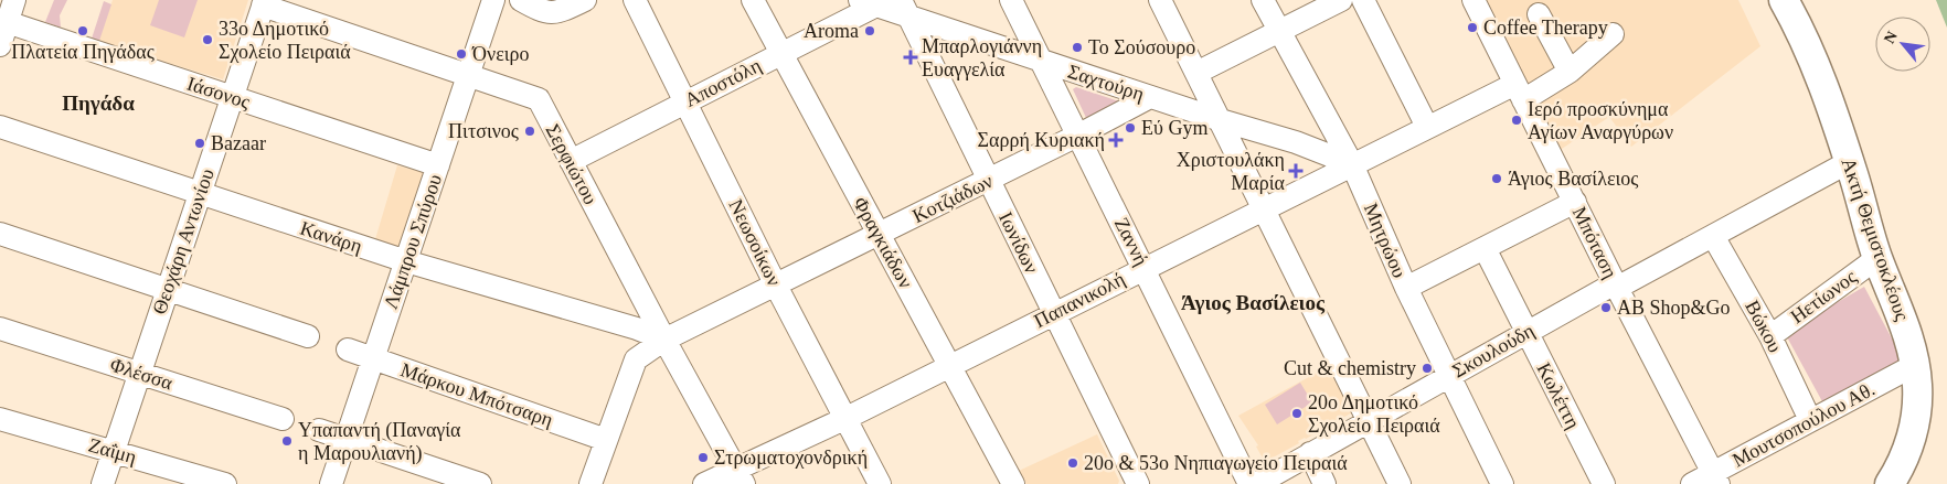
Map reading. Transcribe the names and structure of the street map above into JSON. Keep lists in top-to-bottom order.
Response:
{
  "streets": {
    "main road": ["Ακτή Θεμιστοκλέους"],
    "street": [
      "Αποστόλη",
      "Σαχτούρη",
      "Ιάσονος",
      "Σερφιώτου",
      "Κοτζιάδων",
      "Κανάρη",
      "Μητρώου",
      "Θεοχάρη Αντωνίου",
      "Λάμπρου Σπύρου",
      "Ζαννή",
      "Νεωσοίκων",
      "Φραγκιάδων",
      "Ιωνίδων",
      "Μπόταση",
      "Ηετίωνος",
      "Παπανικολή",
      "Βώκου",
      "Σκουλούδη",
      "Φλέσσα",
      "Μάρκου Μπότσαρη",
      "Κωλέττη",
      "Μουτσοπούλου Αθ.",
      "Ζαΐμη"
    ]
  },
  "crossings": [
    ["Αποστόλη", "Σαχτούρη"],
    ["Αποστόλη", "Σερφιώτου"],
    ["Αποστόλη", "Νεωσοίκων"],
    ["Αποστόλη", "Φραγκιάδων"],
    ["Σαχτούρη", "Κοτζιάδων"],
    ["Σαχτούρη", "Μητρώου"],
    ["Σαχτούρη", "Ζαννή"],
    ["Σαχτούρη", "Ιωνίδων"],
    ["Σαχτούρη", "Παπανικολή"],
    ["Ιάσονος", "Θεοχάρη Αντωνίου"],
    ["Ιάσονος", "Λάμπρου Σπύρου"],
    ["Σερφιώτου", "Κοτζιάδων"],
    ["Σερφιώτου", "Κανάρη"],
    ["Σερφιώτου", "Θεοχάρη Αντωνίου"],
    ["Σερφιώτου", "Λάμπρου Σπύρου"],
    ["Σερφιώτου", "Παπανικολή"],
    ["Κοτζιάδων", "Κανάρη"],
    ["Κοτζιάδων", "Ζαννή"],
    ["Κοτζιάδων", "Νεωσοίκων"],
    ["Κοτζιάδων", "Φραγκιάδων"],
    ["Κοτζιάδων", "Ιωνίδων"],
    ["Κοτζιάδων", "Μάρκου Μπότσαρη"],
    ["Κανάρη", "Θεοχάρη Αντωνίου"],
    ["Κανάρη", "Λάμπρου Σπύρου"],
    ["Ακτή Θεμιστοκλέους", "Ηετίωνος"],
    ["Ακτή Θεμιστοκλέους", "Σκουλούδη"],
    ["Ακτή Θεμιστοκλέους", "Μουτσοπούλου Αθ."],
    ["Μητρώου", "Παπανικολή"],
    ["Μητρώου", "Σκουλούδη"],
    ["Θεοχάρη Αντωνίου", "Φλέσσα"],
    ["Θεοχάρη Αντωνίου", "Ζαΐμη"],
    ["Λάμπρου Σπύρου", "Μάρκου Μπότσαρη"],
    ["Ζαννή", "Παπανικολή"],
    ["Νεωσοίκων", "Παπανικολή"],
    ["Φραγκιάδων", "Παπανικολή"],
    ["Ιωνίδων", "Παπανικολή"],
    ["Μπόταση", "Παπανικολή"],
    ["Μπόταση", "Σκουλούδη"],
    ["Μπόταση", "Μουτσοπούλου Αθ."],
    ["Ηετίωνος", "Βώκου"],
    ["Βώκου", "Σκουλούδη"],
    ["Βώκου", "Μουτσοπούλου Αθ."],
    ["Σκουλούδη", "Κωλέττη"]
  ],
  "districts": ["Πηγάδα", "Άγιος Βασίλειος"],
  "places": {
    "other": [
      "Coffee Therapy",
      "Πλατεία Πηγάδας",
      "Aroma",
      "33ο Δημοτικό Σχολείο Πειραιά",
      "Το Σούσουρο",
      "Όνειρο",
      "Ιερό προσκύνημα Αγίων Αναργύρων",
      "Εύ Gym",
      "Πιτσινος",
      "Bazaar",
      "Άγιος Βασίλειος",
      "AB Shop&Go",
      "Cut & chemistry",
      "20ο Δημοτικό Σχολείο Πειραιά",
      "Υπαπαντή (Παναγία η Μαρουλιανή)",
      "Στρωματοχονδρική",
      "20ο & 53ο Νηπιαγωγείο Πειραιά"
    ],
    "health": ["Μπαρλογιάννη Ευαγγελία", "Σαρρή Κυριακή", "Χριστουλάκη Μαρία"]
  },
  "north": "top left"
}
